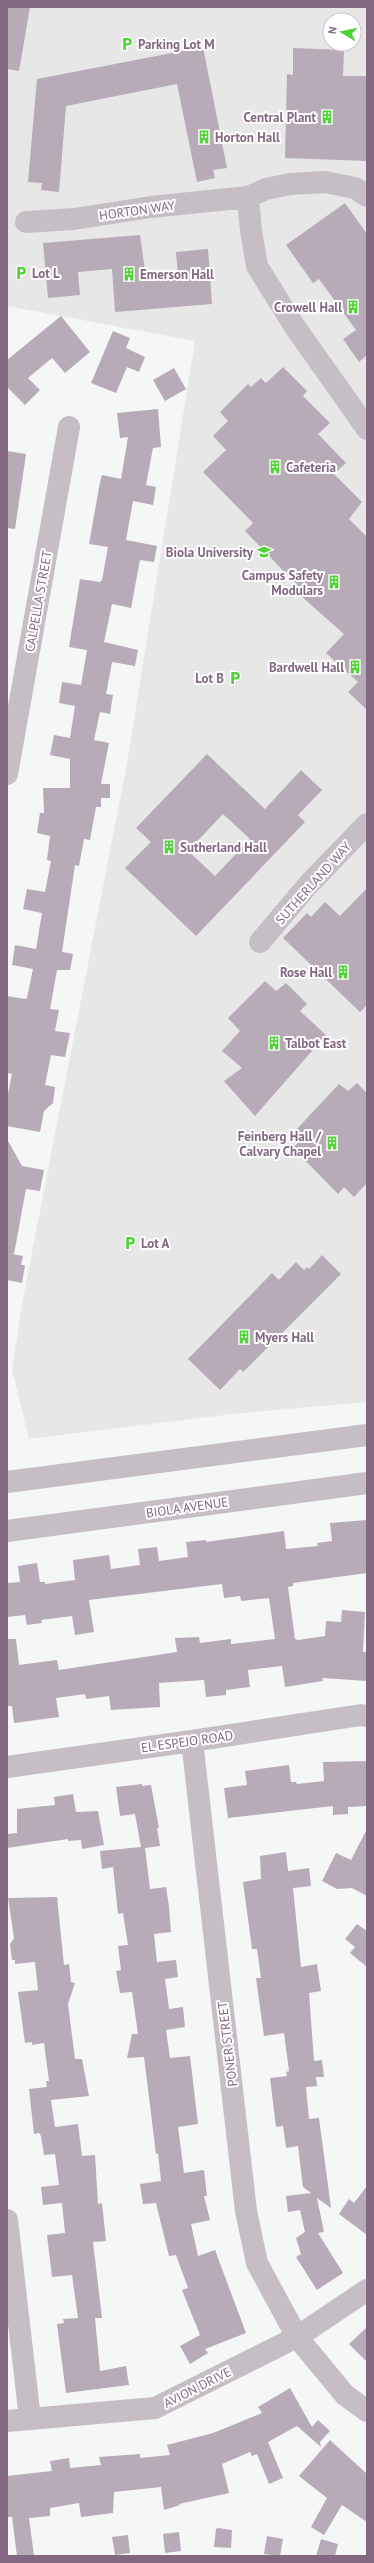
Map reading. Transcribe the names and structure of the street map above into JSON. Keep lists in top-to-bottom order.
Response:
{
  "streets": {
    "street": [
      "HORTON WAY",
      "CALPELLA STREET",
      "SUTHERLAND WAY",
      "BIOLA AVENUE",
      "EL ESPEJO ROAD",
      "PONER STREET",
      "AVION DRIVE"
    ]
  },
  "crossings": [
    ["EL ESPEJO ROAD", "PONER STREET"],
    ["PONER STREET", "AVION DRIVE"]
  ],
  "places": {
    "parking": [
      "Parking Lot M",
      "Lot L",
      "Lot B",
      "Lot A"
    ],
    "building": [
      "Central Plant",
      "Horton Hall",
      "Emerson Hall",
      "Crowell Hall",
      "Cafeteria",
      "Campus Safety Modulars",
      "Bardwell Hall",
      "Sutherland Hall",
      "Rose Hall",
      "Talbot East",
      "Feinberg Hall / Calvary Chapel",
      "Myers Hall"
    ],
    "school or university": ["Biola University"]
  },
  "north": "left"
}
